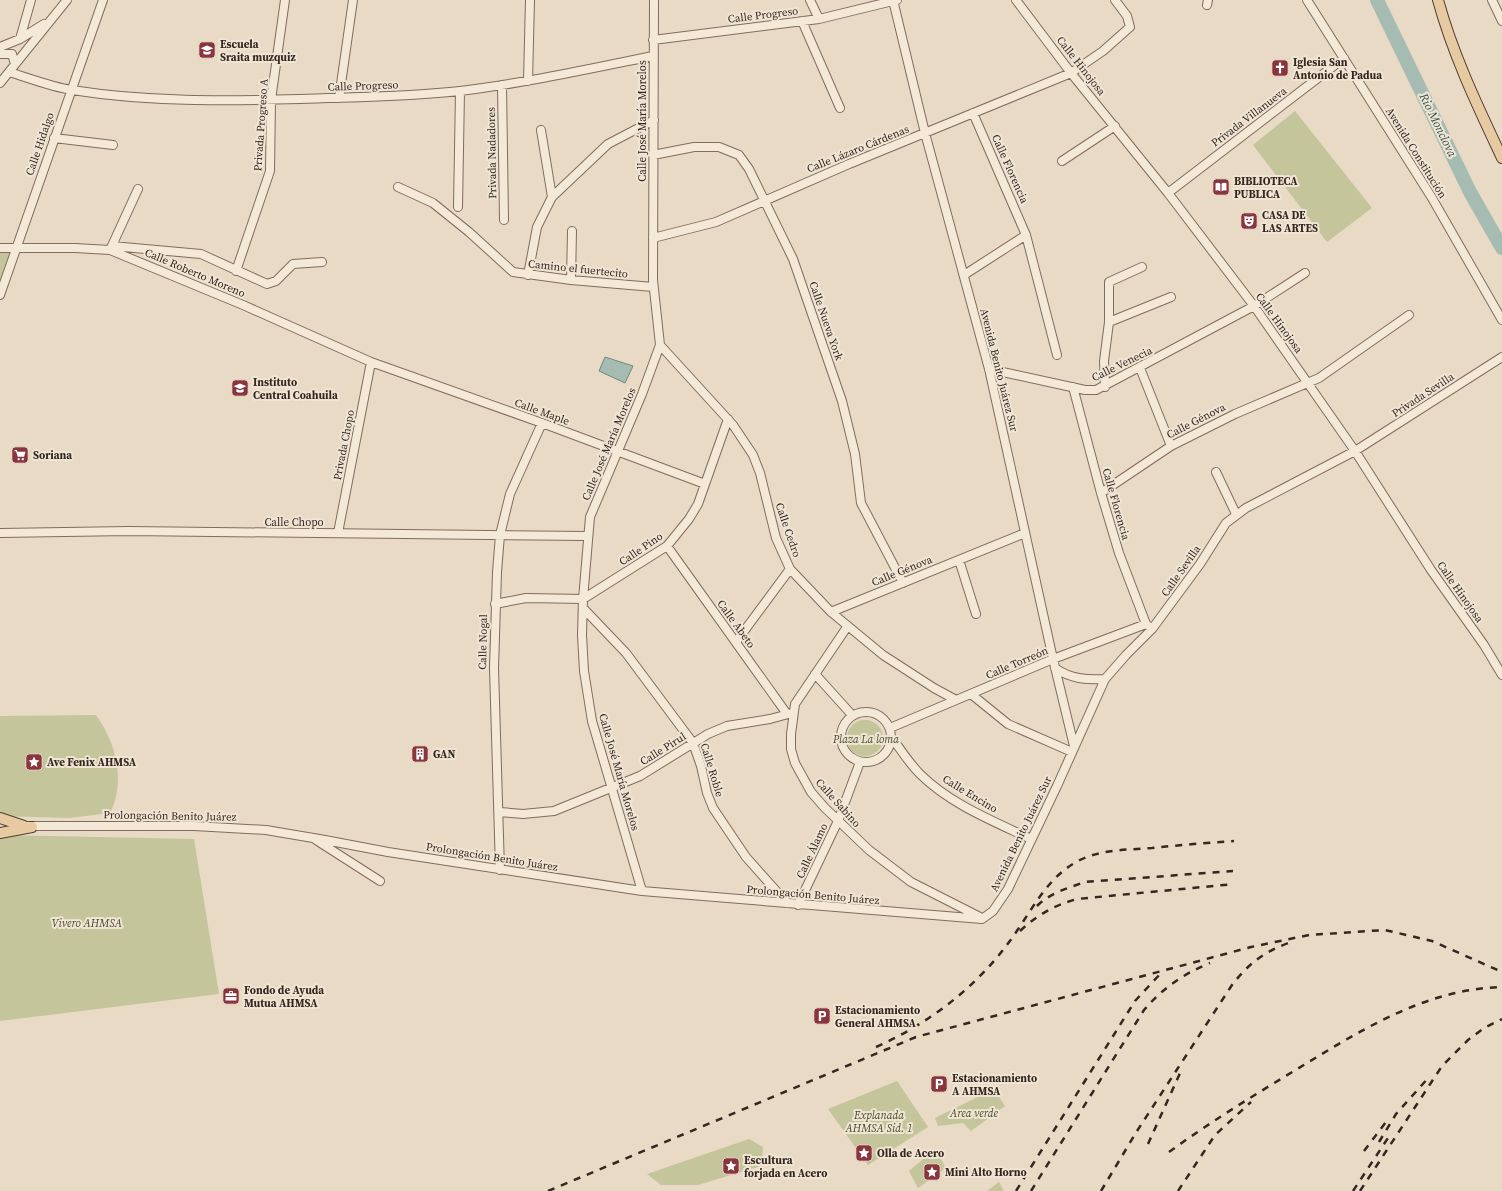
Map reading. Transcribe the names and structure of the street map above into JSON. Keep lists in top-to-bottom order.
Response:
{
  "streets": {
    "street": [
      "Calle Progreso",
      "Calle Hinojosa",
      "Privada Villanueva",
      "Calle José María Morelos",
      "Privada Progreso A",
      "Calle Hidalgo",
      "Calle Lázaro Cárdenas",
      "Privada Nadadores",
      "Avenida Constitución",
      "Calle Florencia",
      "Camino el fuertecito",
      "Calle Roberto Moreno",
      "Calle Nueva York",
      "Calle Venecia",
      "Avenida Benito Juárez Sur",
      "Privada Sevilla",
      "Calle Maple",
      "Calle Génova",
      "Privada Chopo",
      "Calle Chopo",
      "Calle Cedro",
      "Calle Pino",
      "Calle Sevilla",
      "Calle Abeto",
      "Calle Nogal",
      "Calle Torreón",
      "Calle Pirul",
      "Calle Roble",
      "Calle Encino",
      "Calle Sabino",
      "Prolongación Benito Juárez",
      "Calle Álamo"
    ]
  },
  "crossings": [
    ["Calle Progreso", "Calle José María Morelos"],
    ["Calle Progreso", "Privada Progreso A"],
    ["Calle Progreso", "Calle Hidalgo"],
    ["Calle Progreso", "Privada Nadadores"],
    ["Calle Progreso", "Avenida Benito Juárez Sur"],
    ["Calle Hinojosa", "Privada Villanueva"],
    ["Calle Hinojosa", "Calle Lázaro Cárdenas"],
    ["Calle Hinojosa", "Calle Venecia"],
    ["Calle Hinojosa", "Privada Sevilla"],
    ["Calle Hinojosa", "Calle Génova"],
    ["Calle Hinojosa", "Calle Sevilla"],
    ["Privada Villanueva", "Avenida Constitución"],
    ["Calle José María Morelos", "Calle Lázaro Cárdenas"],
    ["Calle José María Morelos", "Camino el fuertecito"],
    ["Calle José María Morelos", "Calle Nueva York"],
    ["Calle José María Morelos", "Calle Maple"],
    ["Calle José María Morelos", "Calle Chopo"],
    ["Calle José María Morelos", "Calle Cedro"],
    ["Calle José María Morelos", "Calle Pino"],
    ["Calle José María Morelos", "Calle Pirul"],
    ["Calle José María Morelos", "Calle Roble"],
    ["Calle José María Morelos", "Prolongación Benito Juárez"],
    ["Calle Hidalgo", "Calle Roberto Moreno"],
    ["Calle Lázaro Cárdenas", "Calle Florencia"],
    ["Calle Lázaro Cárdenas", "Calle Nueva York"],
    ["Calle Lázaro Cárdenas", "Avenida Benito Juárez Sur"],
    ["Calle Florencia", "Calle Venecia"],
    ["Calle Florencia", "Calle Génova"],
    ["Calle Florencia", "Calle Sevilla"],
    ["Calle Florencia", "Calle Torreón"],
    ["Calle Roberto Moreno", "Calle Maple"],
    ["Calle Roberto Moreno", "Privada Chopo"],
    ["Calle Nueva York", "Calle Génova"],
    ["Calle Venecia", "Avenida Benito Juárez Sur"],
    ["Avenida Benito Juárez Sur", "Calle Génova"],
    ["Avenida Benito Juárez Sur", "Calle Sevilla"],
    ["Avenida Benito Juárez Sur", "Calle Torreón"],
    ["Avenida Benito Juárez Sur", "Calle Encino"],
    ["Avenida Benito Juárez Sur", "Calle Sabino"],
    ["Avenida Benito Juárez Sur", "Prolongación Benito Juárez"],
    ["Privada Sevilla", "Calle Sevilla"],
    ["Calle Maple", "Privada Chopo"],
    ["Calle Maple", "Calle Pino"],
    ["Calle Maple", "Calle Nogal"],
    ["Calle Génova", "Calle Cedro"],
    ["Privada Chopo", "Calle Chopo"],
    ["Calle Chopo", "Calle Nogal"],
    ["Calle Cedro", "Calle Pino"],
    ["Calle Cedro", "Calle Torreón"],
    ["Calle Cedro", "Calle Sabino"],
    ["Calle Pino", "Calle Abeto"],
    ["Calle Pino", "Calle Roble"],
    ["Calle Sevilla", "Calle Torreón"],
    ["Calle Abeto", "Calle Pirul"],
    ["Calle Abeto", "Calle Sabino"],
    ["Calle Nogal", "Calle Pirul"],
    ["Calle Nogal", "Prolongación Benito Juárez"],
    ["Calle Torreón", "Calle Encino"],
    ["Calle Torreón", "Calle Álamo"],
    ["Calle Pirul", "Calle Roble"],
    ["Calle Pirul", "Calle Sabino"],
    ["Calle Roble", "Prolongación Benito Juárez"],
    ["Calle Encino", "Calle Álamo"],
    ["Calle Sabino", "Prolongación Benito Juárez"],
    ["Calle Sabino", "Calle Álamo"],
    ["Prolongación Benito Juárez", "Calle Álamo"]
  ],
  "water": ["Rio Monclova"],
  "parks": [
    "Plaza La loma",
    "Vivero AHMSA",
    "Area verde",
    "Explanada AHMSA Sid. 1"
  ],
  "places": {
    "school or university": ["Escuela Sraita muzquiz", "Instituto Central Coahuila"],
    "church": ["Iglesia San Antonio de Padua"],
    "library": ["BIBLIOTECA PUBLICA"],
    "theatre": ["CASA DE LAS ARTES"],
    "supermarket": ["Soriana"],
    "building": ["GAN"],
    "place": [
      "Ave Fenix AHMSA",
      "Olla de Acero",
      "Escultura forjada en Acero",
      "Mini Alto Horno"
    ],
    "office": ["Fondo de Ayuda Mutua AHMSA"],
    "parking": ["Estacionamiento General AHMSA", "Estacionamiento A AHMSA"]
  }
}
